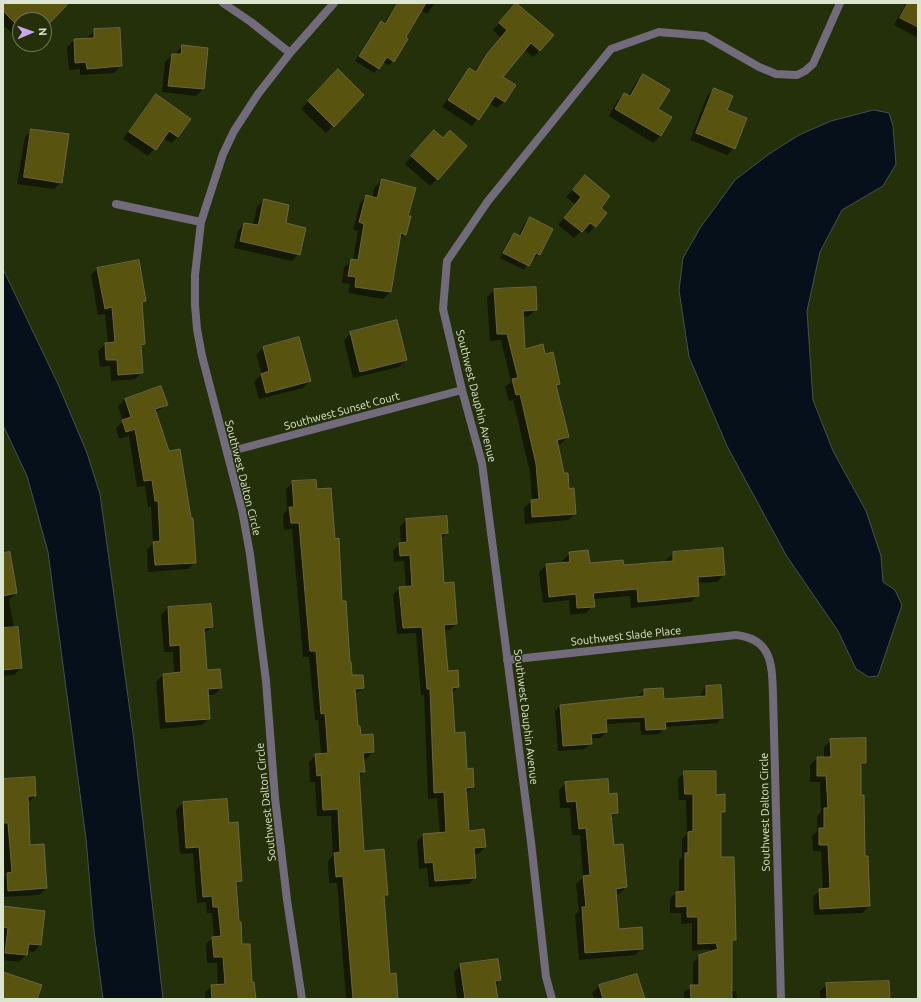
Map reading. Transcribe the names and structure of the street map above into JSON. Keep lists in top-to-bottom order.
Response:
{
  "streets": {
    "street": [
      "Southwest Dauphin Avenue",
      "Southwest Sunset Court",
      "Southwest Dalton Circle",
      "Southwest Slade Place"
    ]
  },
  "crossings": [
    ["Southwest Dauphin Avenue", "Southwest Sunset Court"],
    ["Southwest Dauphin Avenue", "Southwest Slade Place"],
    ["Southwest Sunset Court", "Southwest Dalton Circle"],
    ["Southwest Dalton Circle", "Southwest Slade Place"]
  ],
  "north": "right"
}
